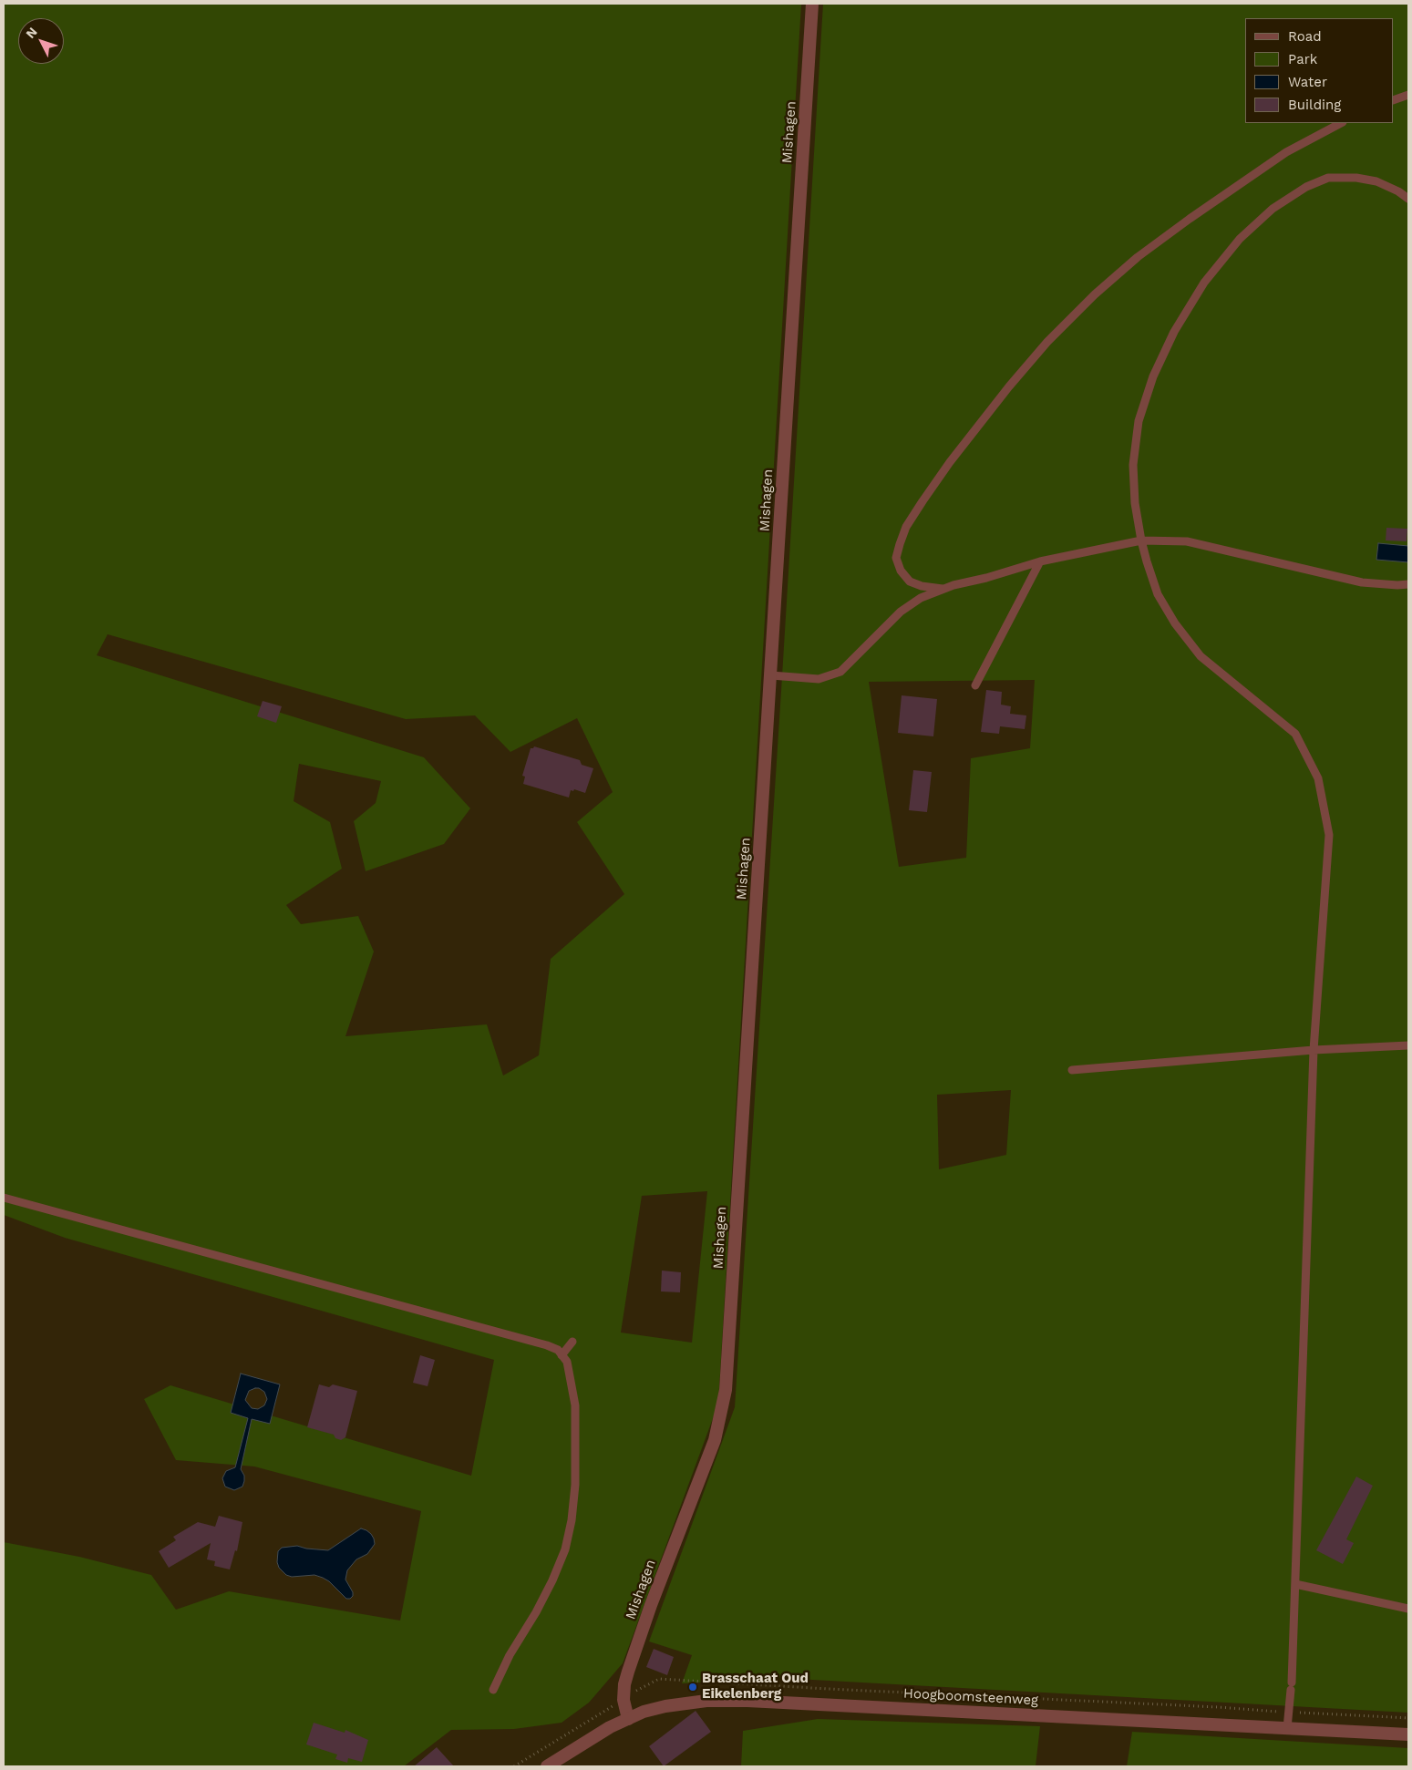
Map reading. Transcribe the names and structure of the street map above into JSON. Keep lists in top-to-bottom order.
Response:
{
  "streets": {
    "street": ["Mishagen", "Hoogboomsteenweg"]
  },
  "crossings": [
    ["Mishagen", "Hoogboomsteenweg"]
  ],
  "places": ["Brasschaat Oud Eikelenberg"],
  "legend": [
    "Road",
    "Park",
    "Water",
    "Building"
  ],
  "north": "top left"
}
